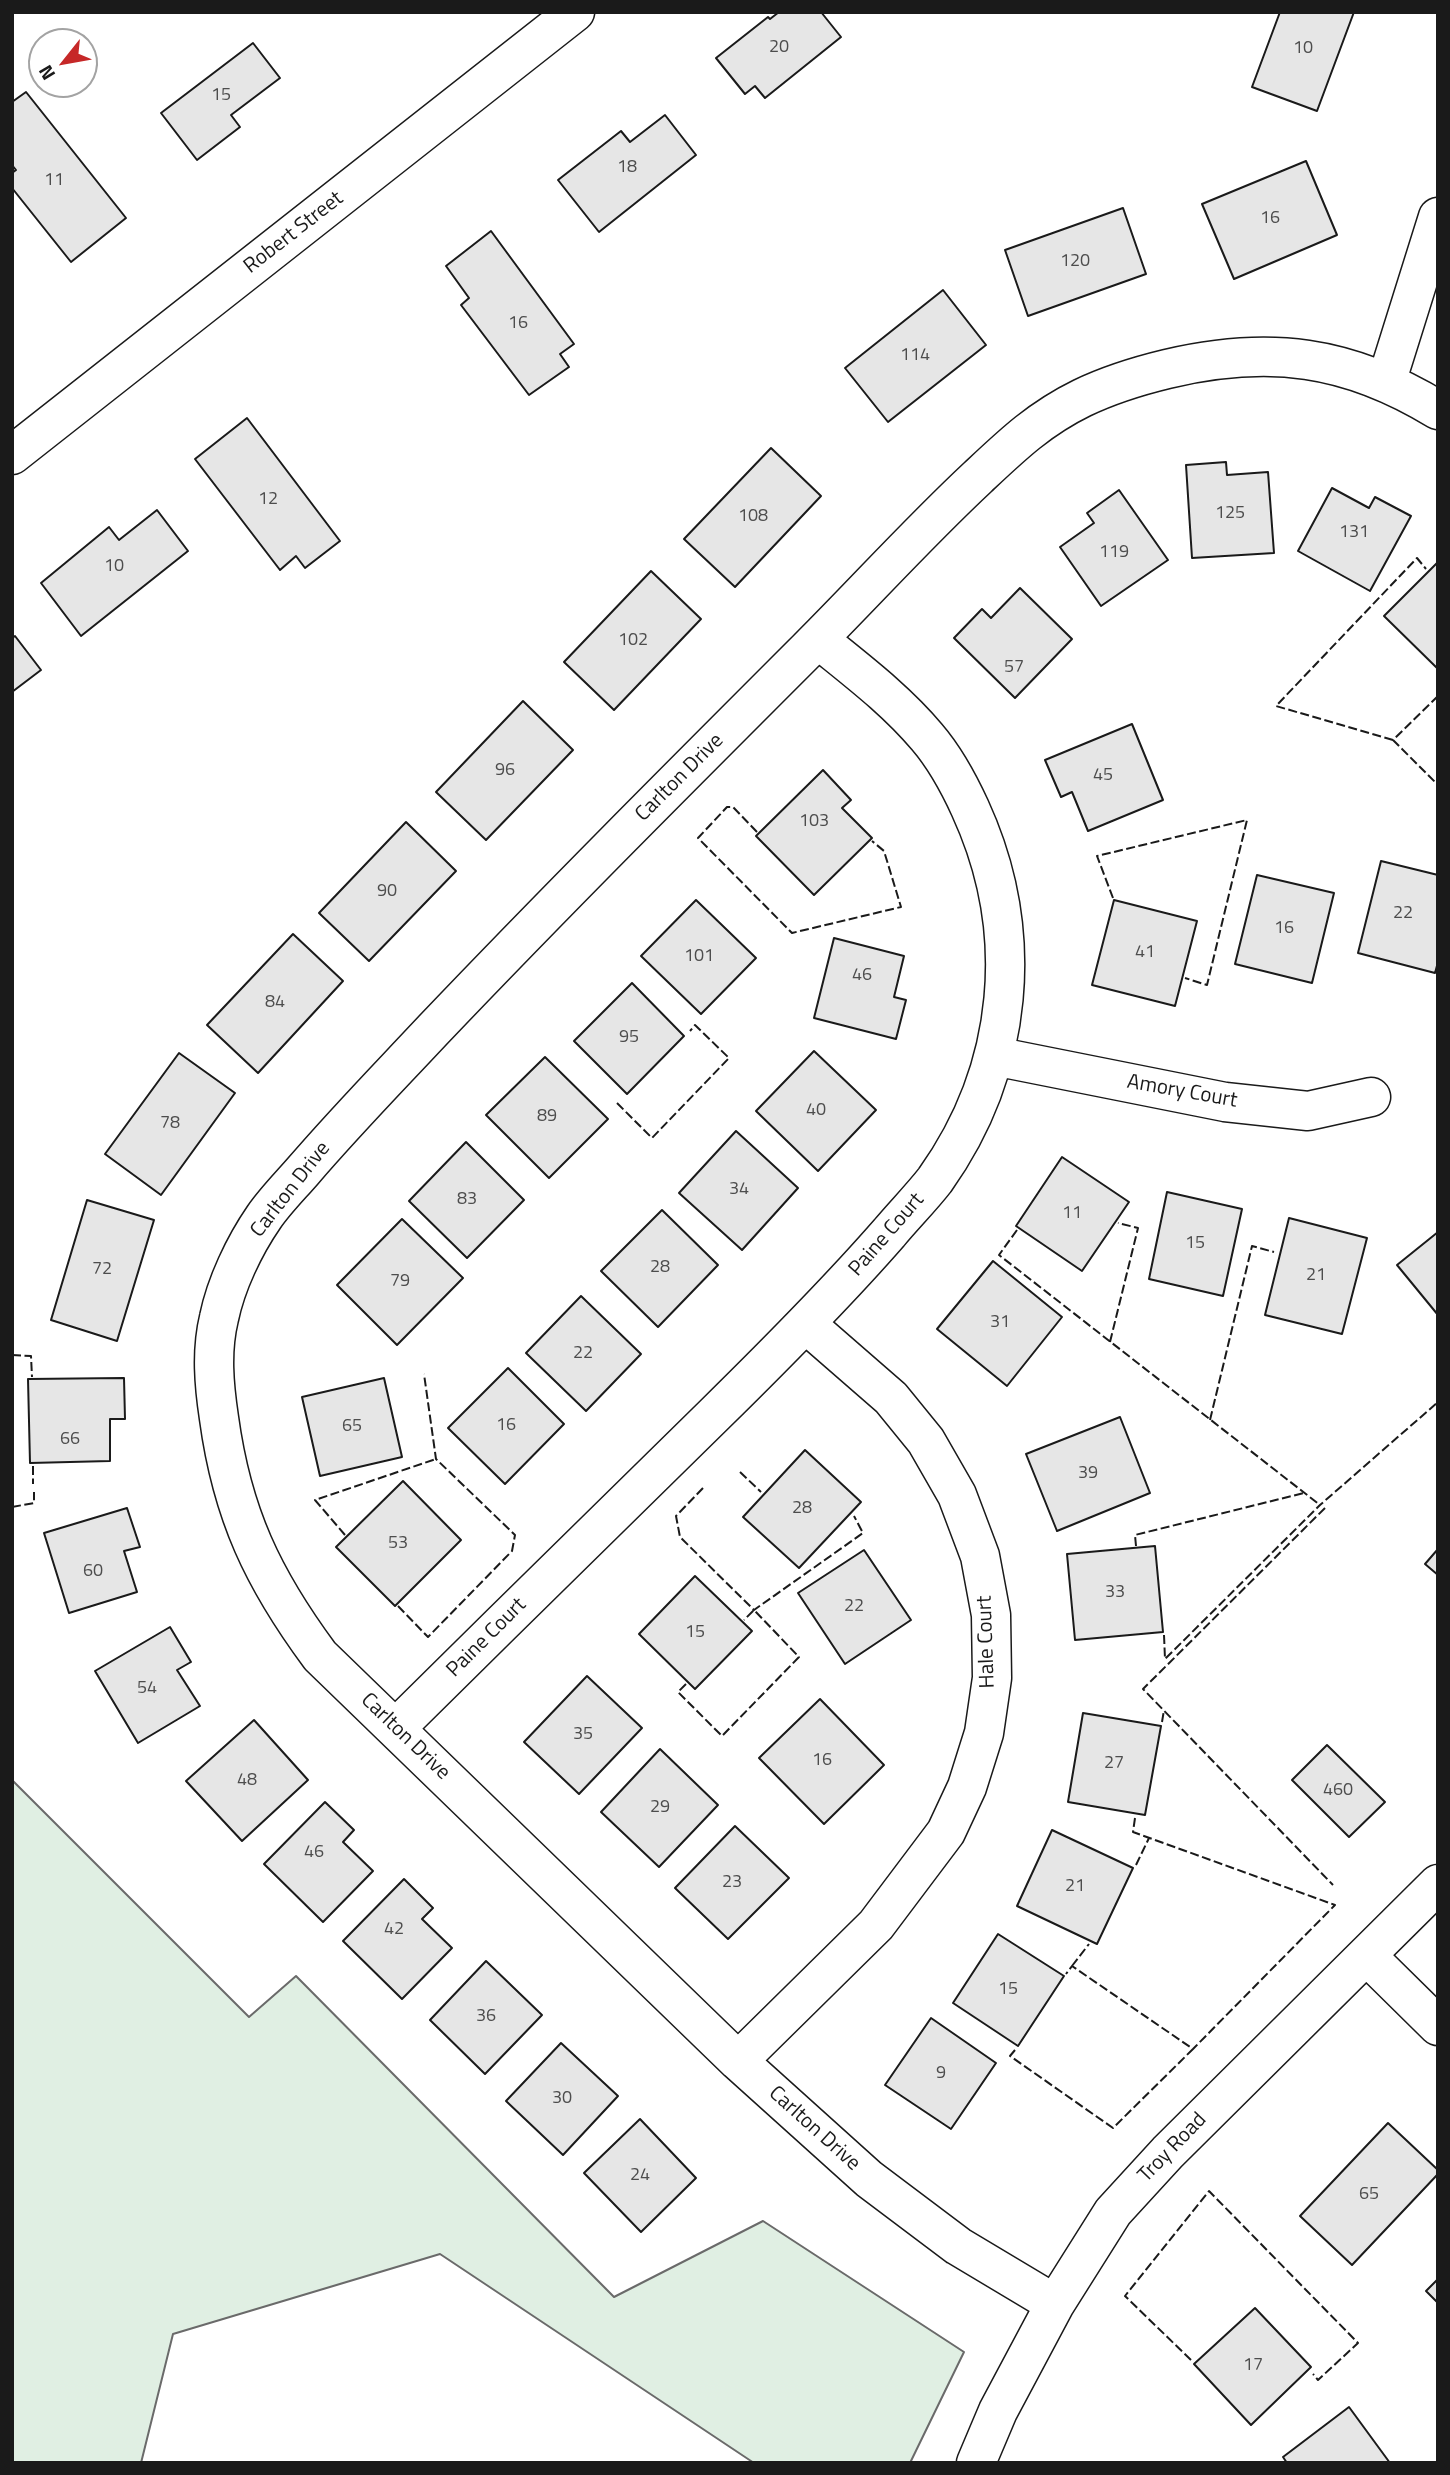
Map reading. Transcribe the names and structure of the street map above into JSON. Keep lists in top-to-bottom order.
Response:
{
  "streets": {
    "street": [
      "Robert Street",
      "Carlton Drive",
      "Amory Court",
      "Paine Court",
      "Hale Court",
      "Troy Road"
    ]
  },
  "crossings": [
    ["Carlton Drive", "Paine Court"],
    ["Carlton Drive", "Hale Court"],
    ["Carlton Drive", "Troy Road"],
    ["Amory Court", "Paine Court"],
    ["Paine Court", "Hale Court"]
  ],
  "house_numbers": [
    "20",
    "10",
    "15",
    "18",
    "11",
    "16",
    "120",
    "16",
    "114",
    "12",
    "125",
    "108",
    "131",
    "119",
    "10",
    "102",
    "57",
    "96",
    "45",
    "103",
    "90",
    "22",
    "16",
    "41",
    "101",
    "46",
    "84",
    "95",
    "40",
    "89",
    "78",
    "34",
    "83",
    "11",
    "15",
    "28",
    "72",
    "21",
    "79",
    "31",
    "22",
    "16",
    "65",
    "66",
    "39",
    "28",
    "53",
    "60",
    "33",
    "22",
    "15",
    "54",
    "35",
    "16",
    "27",
    "48",
    "460",
    "29",
    "46",
    "23",
    "21",
    "42",
    "15",
    "36",
    "9",
    "30",
    "24",
    "65",
    "17"
  ],
  "north": "bottom left"
}
